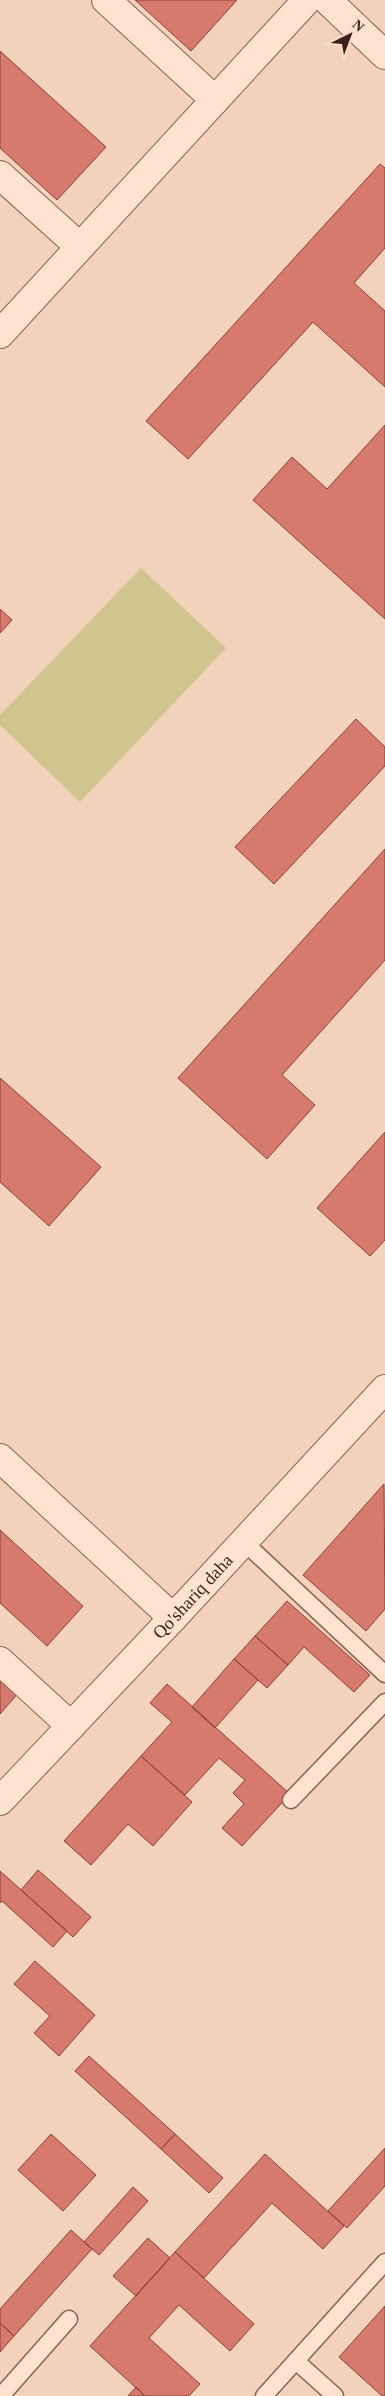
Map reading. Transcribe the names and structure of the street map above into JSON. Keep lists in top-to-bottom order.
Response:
{
  "streets": {
    "street": ["Qo'shariq daha"]
  },
  "north": "top right"
}
